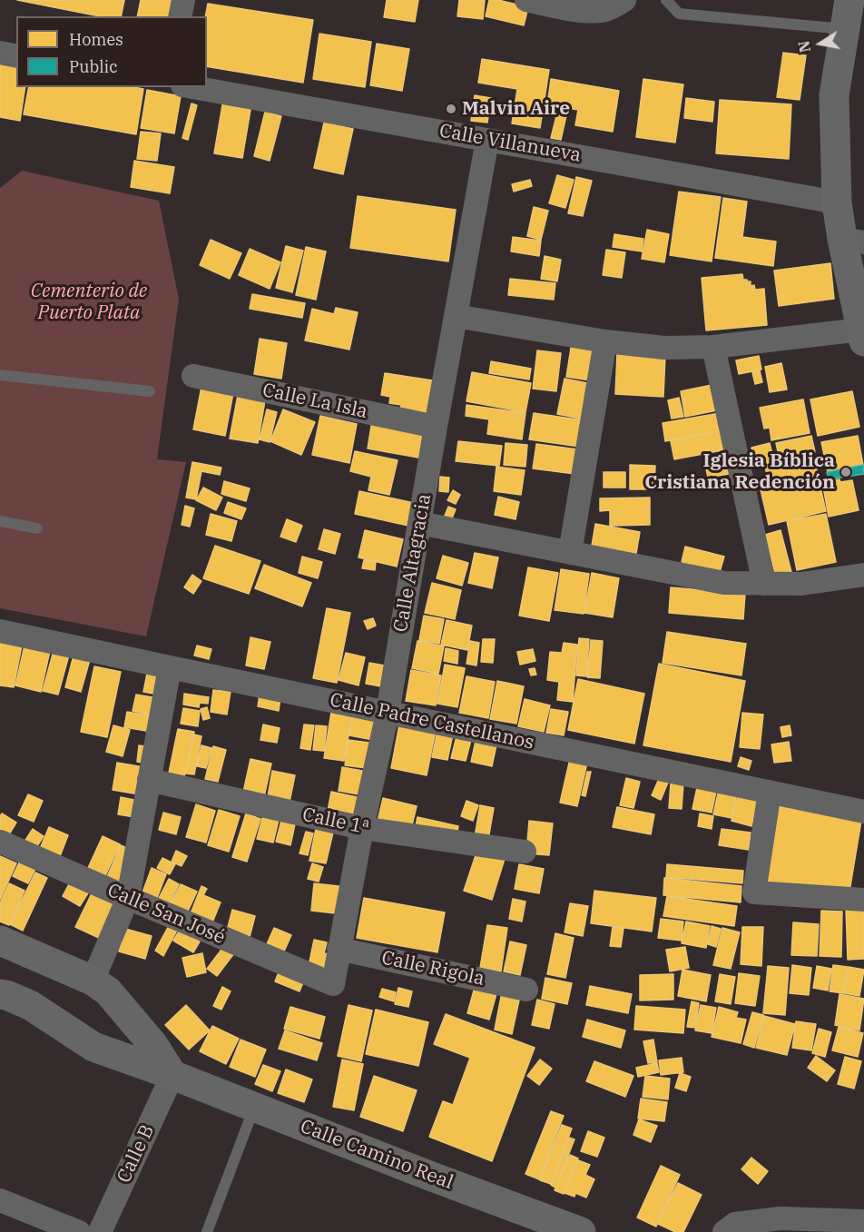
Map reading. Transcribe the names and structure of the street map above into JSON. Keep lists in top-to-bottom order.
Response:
{
  "streets": {
    "street": [
      "Calle Villanueva",
      "Calle La Isla",
      "Calle Altagracia",
      "Calle Padre Castellanos",
      "Calle 1ª",
      "Calle San José",
      "Calle Rigola",
      "Calle B",
      "Calle Camino Real"
    ]
  },
  "crossings": [
    ["Calle Villanueva", "Calle Altagracia"],
    ["Calle La Isla", "Calle Altagracia"],
    ["Calle Altagracia", "Calle Padre Castellanos"],
    ["Calle Altagracia", "Calle 1ª"],
    ["Calle Altagracia", "Calle San José"],
    ["Calle Altagracia", "Calle Rigola"],
    ["Calle B", "Calle Camino Real"]
  ],
  "parks": ["Cementerio de Puerto Plata"],
  "places": ["Malvin Aire", "Iglesia Bíblica Cristiana Redención"],
  "legend": ["Homes", "Public"],
  "north": "left"
}
